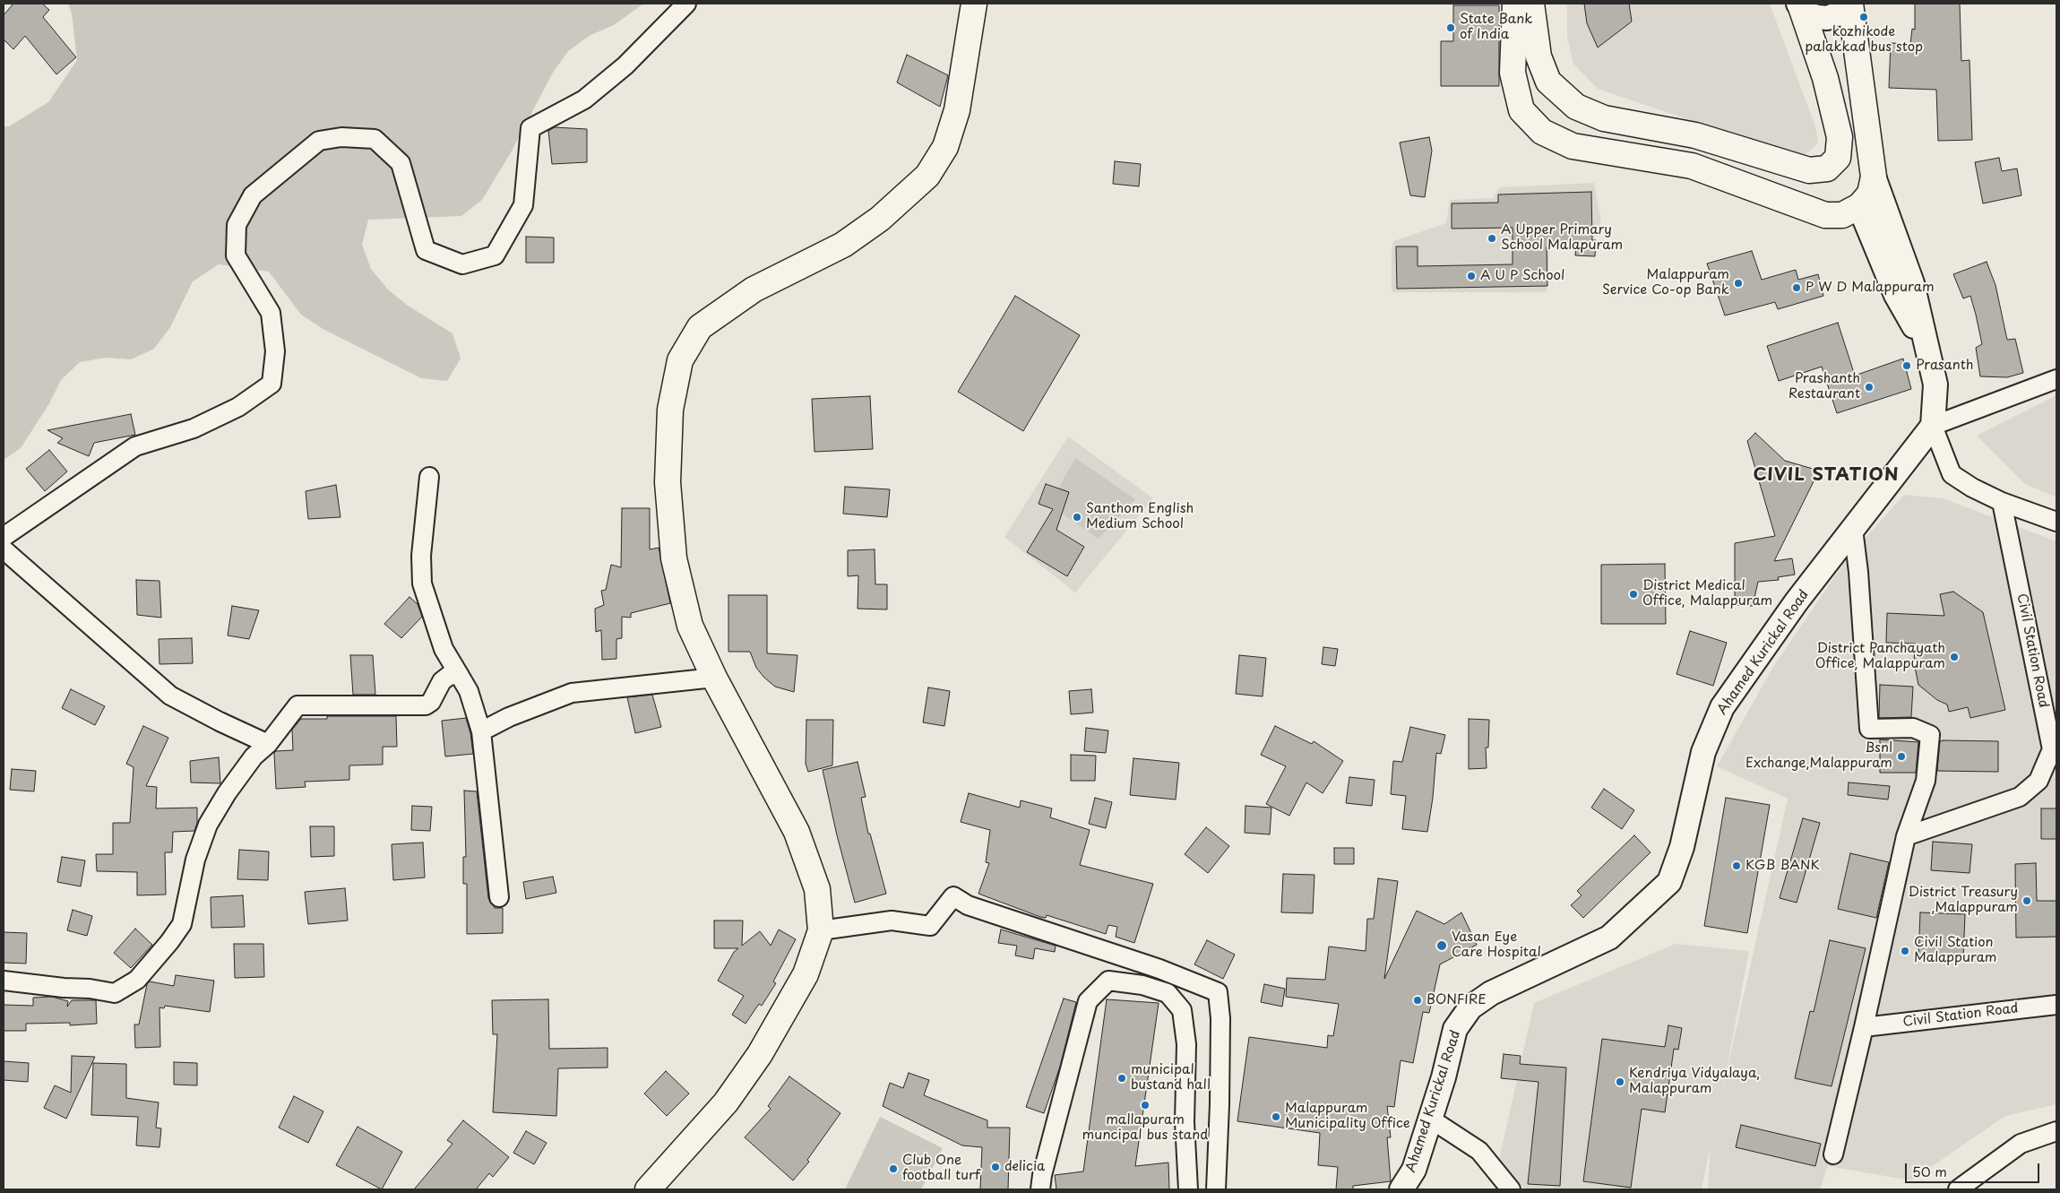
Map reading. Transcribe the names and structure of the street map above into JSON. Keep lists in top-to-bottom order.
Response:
{
  "streets": {
    "main road": ["Ahamed Kurickal Road"],
    "street": ["Civil Station Road"]
  },
  "districts": ["CIVIL STATION"],
  "places": [
    "kozhikode palakkad bus stop",
    "State Bank of India",
    "A Upper Primary School Malapuram",
    "A U P School",
    "Malappuram Service Co-op Bank",
    "P W D Malappuram",
    "Prasanth",
    "Prashanth Restaurant",
    "Santhom English Medium School",
    "District Medical Office, Malappuram",
    "District Panchayath Office, Malappuram",
    "Bsnl Exchange,Malappuram",
    "KGB BANK",
    "District Treasury ,Malappuram",
    "Vasan Eye Care Hospital",
    "Civil Station Malappuram",
    "BONFIRE",
    "municipal bustand hall",
    "Kendriya Vidyalaya, Malappuram",
    "mallapuram muncipal bus stand",
    "Malappuram Municipality Office",
    "delicia",
    "Club One football turf"
  ],
  "scale_bar": "50 m"
}
